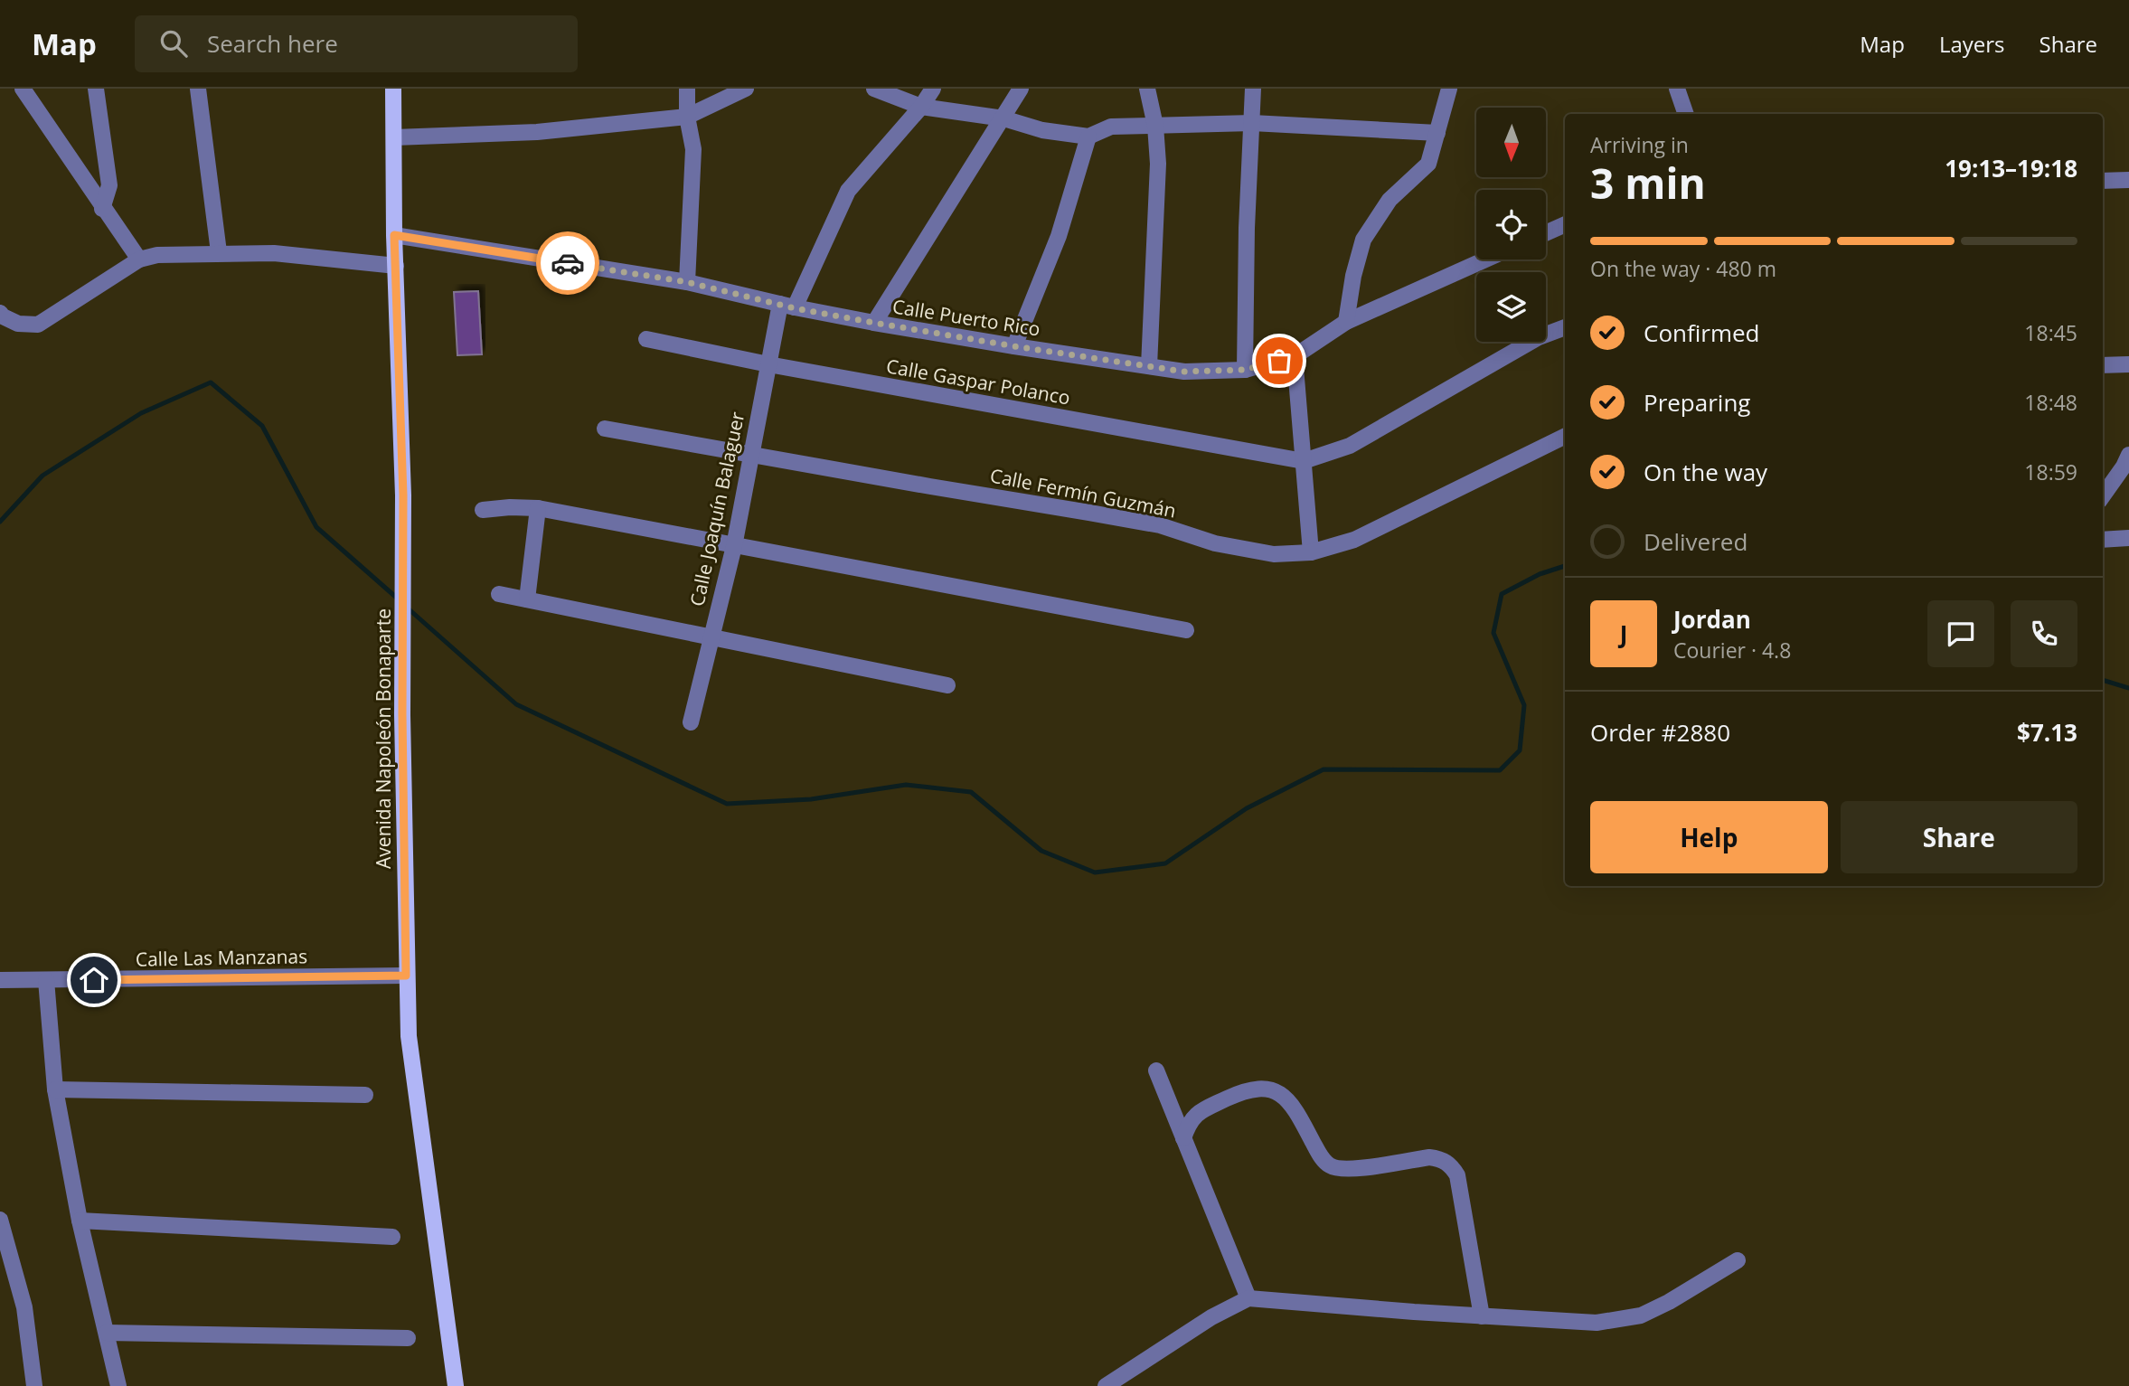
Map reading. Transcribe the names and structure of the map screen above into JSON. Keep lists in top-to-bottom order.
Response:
{
  "streets": {
    "main road": ["Avenida Napoleón Bonaparte"],
    "street": [
      "Calle Puerto Rico",
      "Calle Gaspar Polanco",
      "Calle Fermín Guzmán",
      "Calle Joaquín Balaguer",
      "Calle Las Manzanas"
    ]
  },
  "crossings": [
    ["Calle Puerto Rico", "Calle Joaquín Balaguer"],
    ["Calle Puerto Rico", "Avenida Napoleón Bonaparte"],
    ["Calle Gaspar Polanco", "Calle Joaquín Balaguer"],
    ["Calle Fermín Guzmán", "Calle Joaquín Balaguer"],
    ["Avenida Napoleón Bonaparte", "Calle Las Manzanas"]
  ],
  "north": "bottom",
  "page": {
    "header": "Map",
    "search": "Search here",
    "nav": ["Map", "Layers", "Share"],
    "heading": ["3 min", "Arriving in", "19:13–19:18"],
    "panel": [
      "Jordan",
      "Courier · 4.8",
      "Order #2880",
      "$7.13"
    ],
    "bar": "On the way · 480 m",
    "list": [
      ["Confirmed", "18:45"],
      ["Preparing", "18:48"],
      ["On the way", "18:59"],
      "Delivered"
    ],
    "round": "J",
    "buttons": ["Help", "Share"]
  }
}
